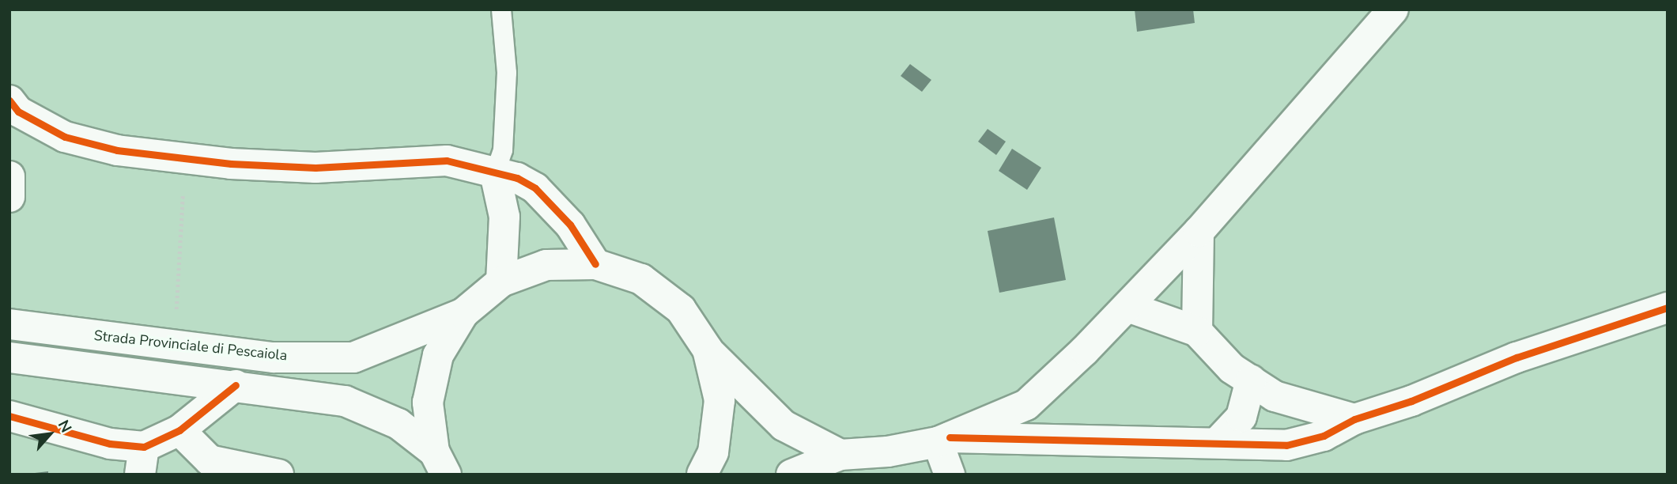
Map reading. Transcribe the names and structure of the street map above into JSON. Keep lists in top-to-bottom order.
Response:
{
  "streets": {
    "main road": ["Strada Provinciale di Pescaiola"]
  },
  "north": "top right"
}
